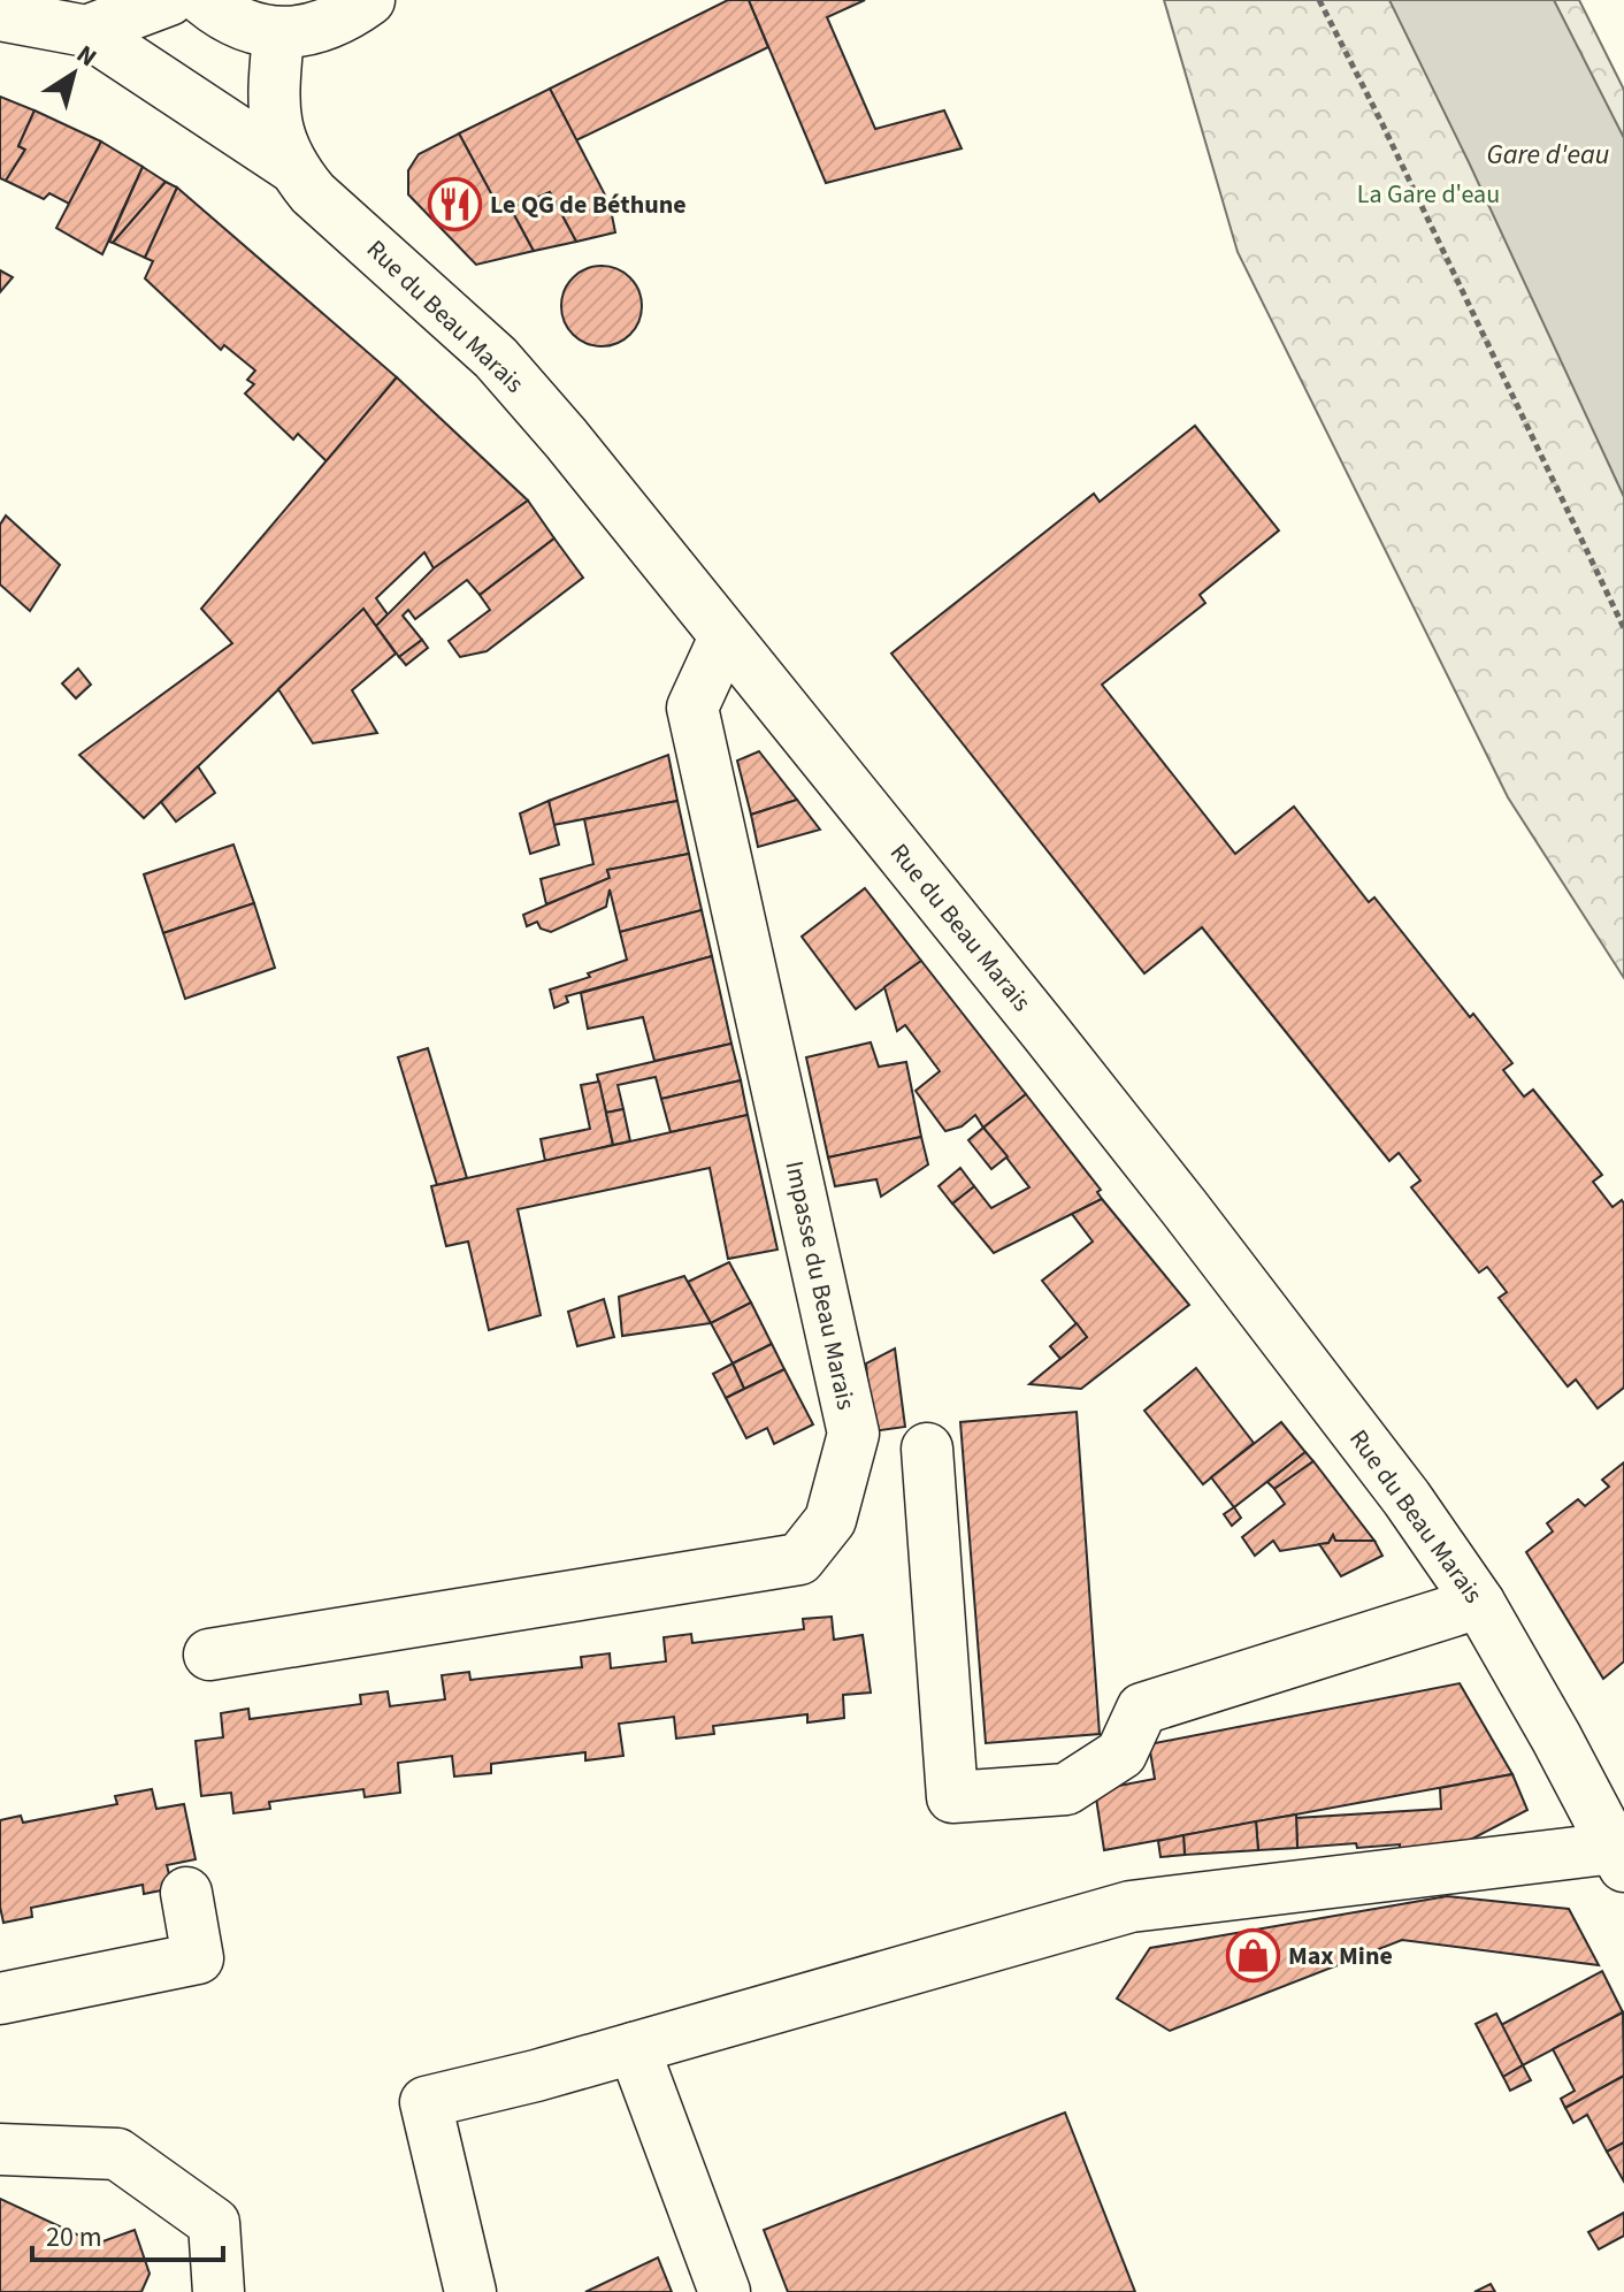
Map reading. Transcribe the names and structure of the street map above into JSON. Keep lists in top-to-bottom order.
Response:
{
  "streets": {
    "street": ["Rue du Beau Marais", "Impasse du Beau Marais"]
  },
  "crossings": [
    ["Rue du Beau Marais", "Impasse du Beau Marais"]
  ],
  "water": ["Gare d'eau"],
  "parks": ["La Gare d'eau"],
  "places": {
    "restaurant": ["Le QG de Béthune"],
    "shop": ["Max Mine"]
  },
  "scale_bar": "20 m",
  "north": "top right"
}
